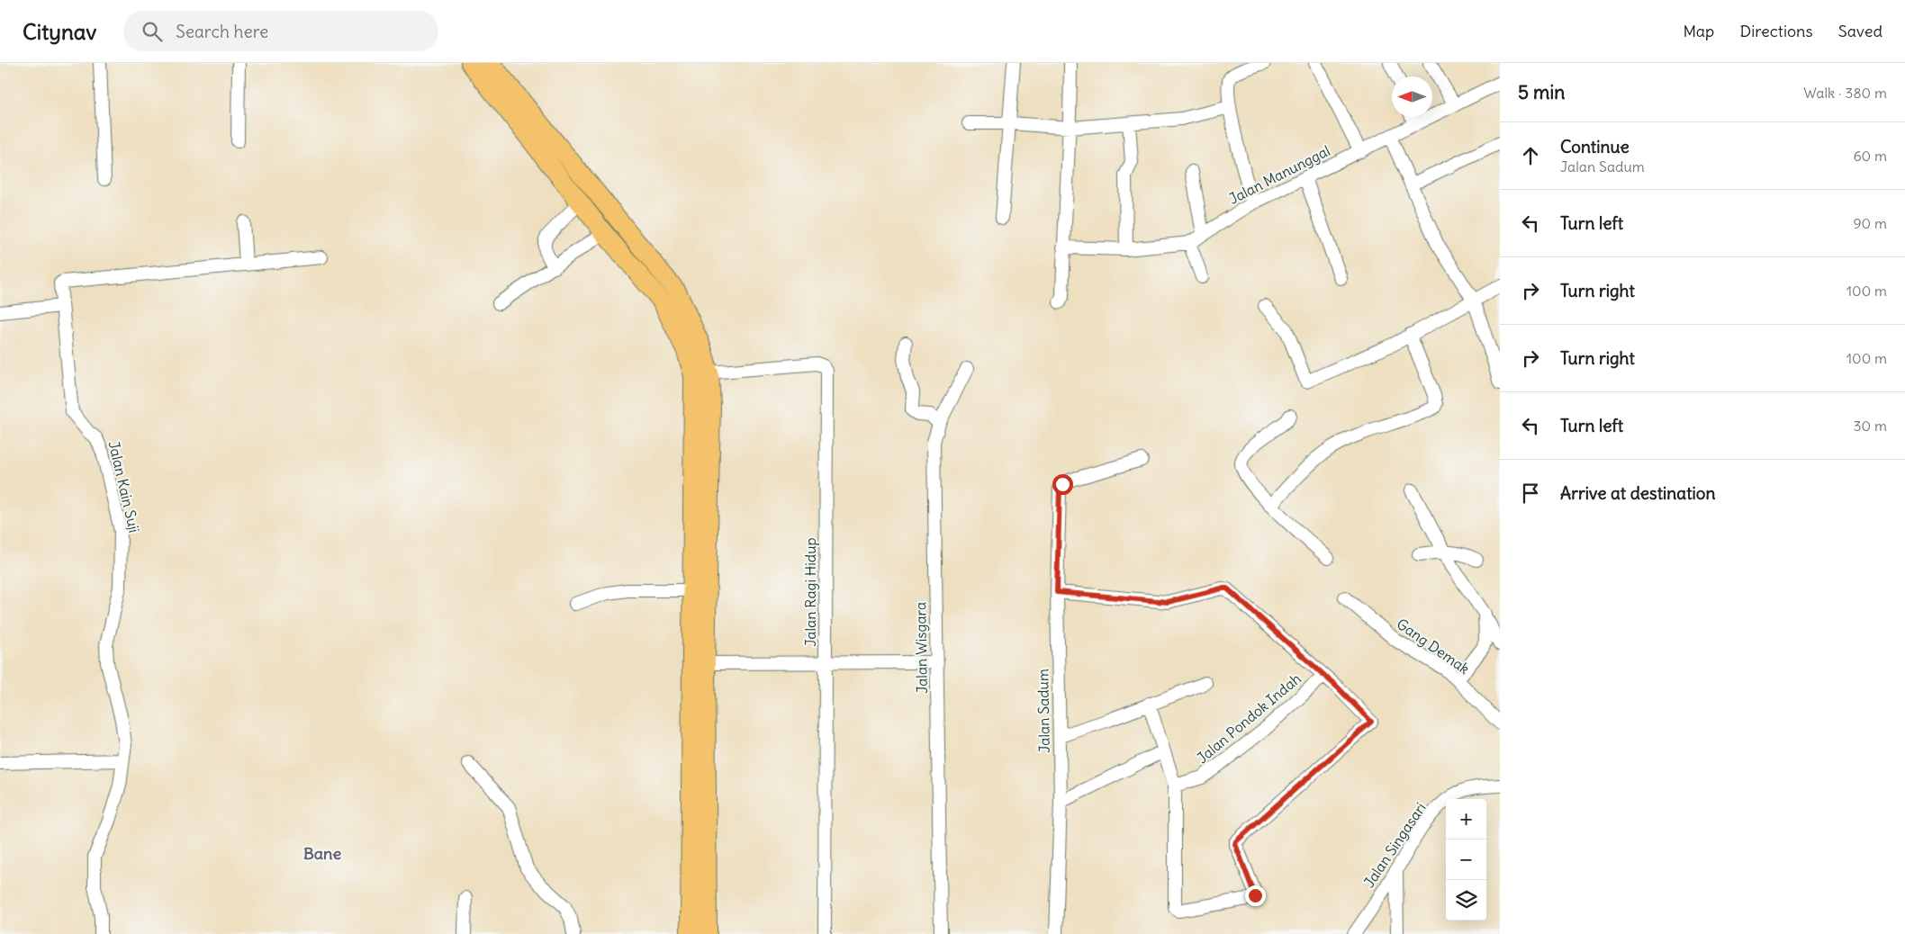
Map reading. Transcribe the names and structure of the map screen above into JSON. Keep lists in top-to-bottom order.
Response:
{
  "streets": {
    "street": [
      "Jalan Manunggal",
      "Jalan Kain Suji",
      "Jalan Ragi Hidup",
      "Gang Demak",
      "Jalan Wisgara",
      "Jalan Sadum",
      "Jalan Pondok Indah",
      "Jalan Singasari"
    ]
  },
  "districts": ["Bane"],
  "north": "left",
  "page": {
    "header": "Citynav",
    "search": "Search here",
    "nav": ["Map", "Directions", "Saved"],
    "heading": ["5 min", "Walk · 380 m"],
    "list": [
      ["Continue", "Jalan Sadum", "60 m"],
      ["Turn left", "90 m"],
      ["Turn right", "100 m"],
      ["Turn right", "100 m"],
      ["Turn left", "30 m"],
      "Arrive at destination"
    ],
    "map_buttons": ["+", "−"]
  }
}
